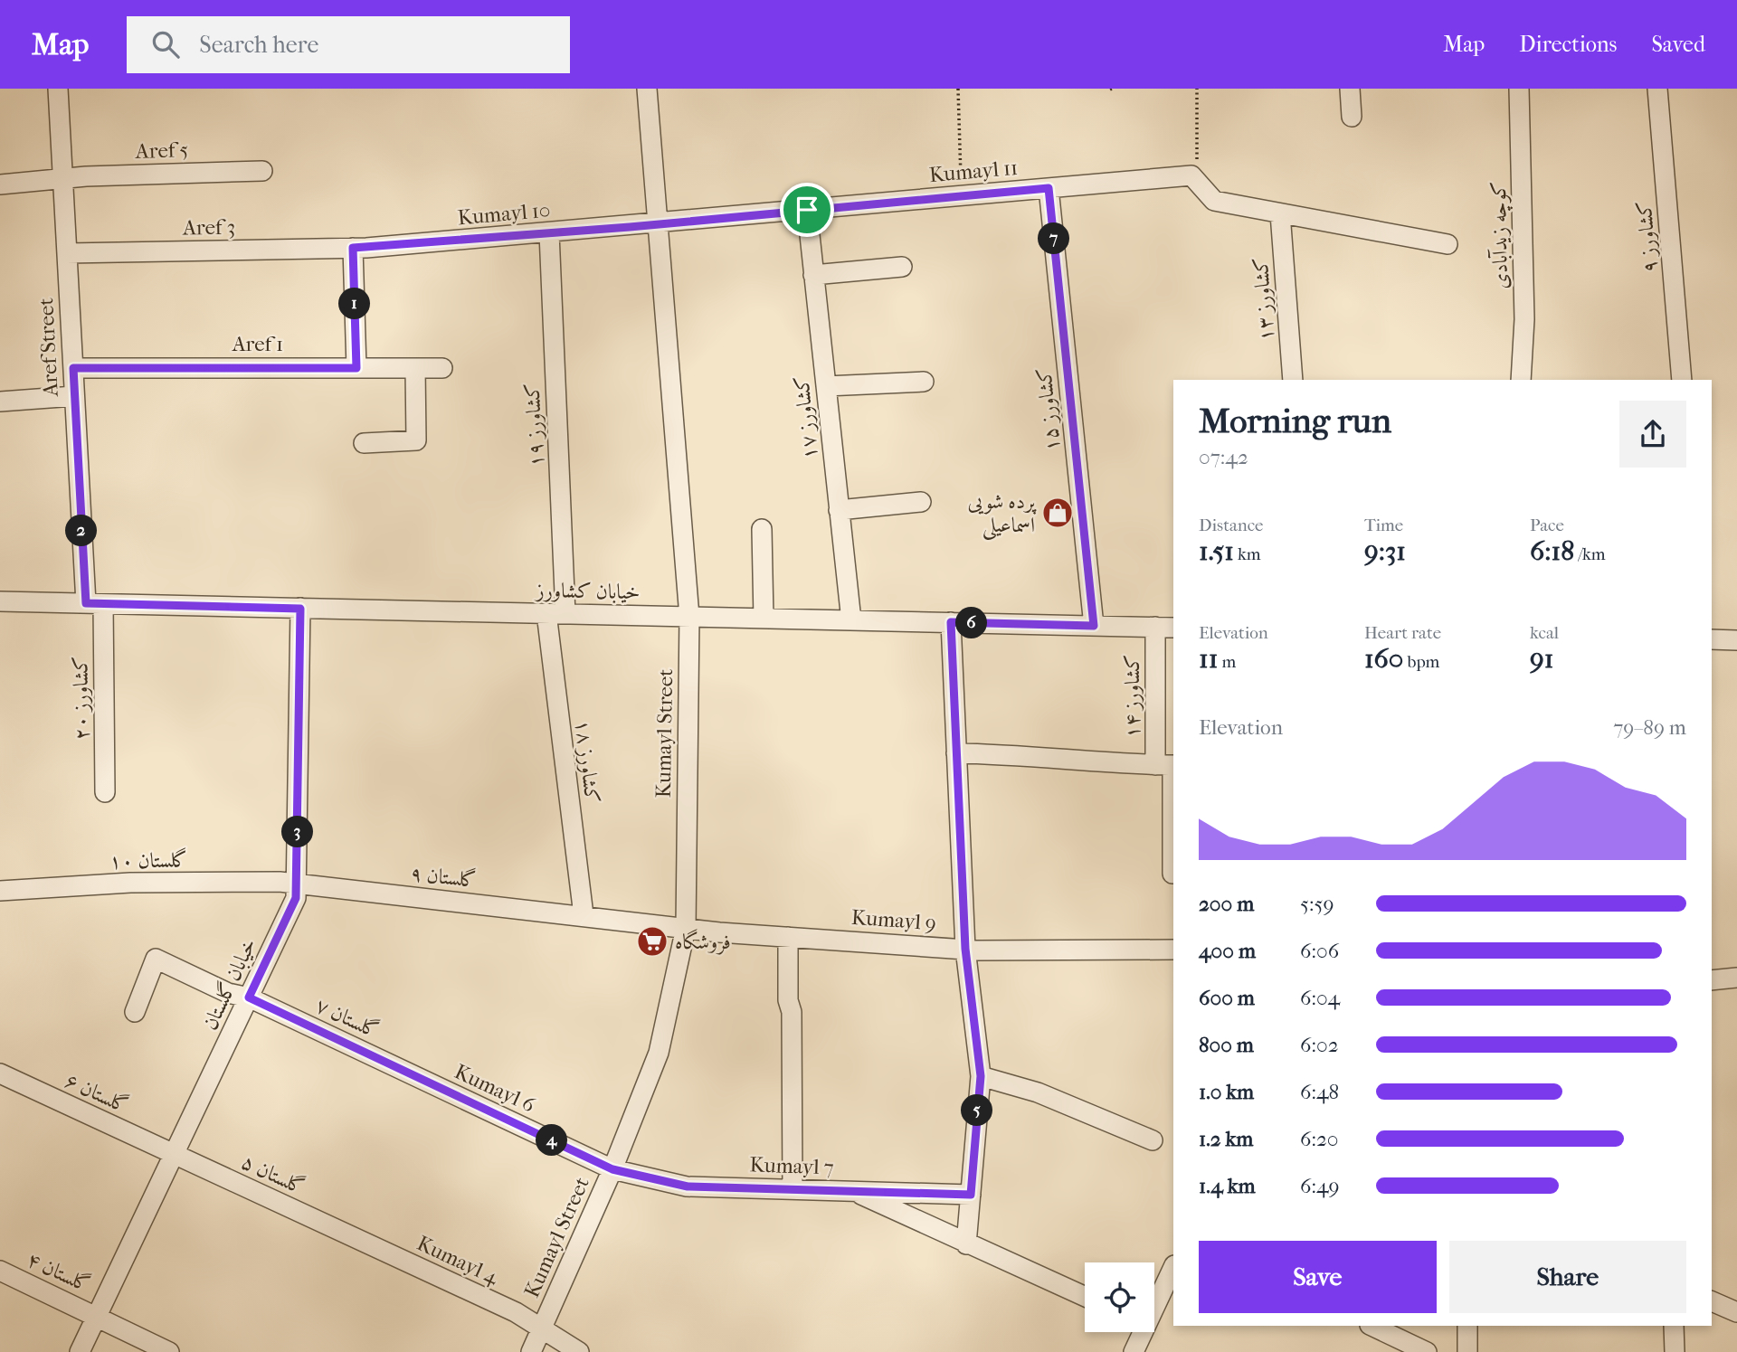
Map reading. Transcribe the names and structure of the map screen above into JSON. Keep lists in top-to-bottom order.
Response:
{
  "streets": {
    "street": [
      "Aref 5",
      "Kumayl 11",
      "Kumayl 10",
      "Aref 3",
      "کوچه زیدآبادی",
      "کشاورز ۹",
      "کشاورز ۱۳",
      "Aref 1",
      "Aref Street",
      "کشاورز ۱۵",
      "کشاورز ۱۷",
      "کشاورز ۱۹",
      "خیابان کشاورز",
      "کشاورز ۱۴",
      "کشاورز ۲۰",
      "Kumayl Street",
      "کشاورز ۱۸",
      "گلستان ۱۰",
      "گلستان ۹",
      "Kumayl 9",
      "خیابان گلستان",
      "گلستان ۷",
      "Kumayl 6",
      "گلستان ۶",
      "Kumayl 7",
      "گلستان ۵",
      "Kumayl 4",
      "گلستان ۴"
    ]
  },
  "crossings": [
    ["Aref 5", "Aref Street"],
    ["Kumayl 11", "Kumayl 10"],
    ["Kumayl 11", "کشاورز ۱۵"],
    ["Kumayl 11", "کشاورز ۱۷"],
    ["Kumayl 11", "Kumayl Street"],
    ["Kumayl 10", "Aref 3"],
    ["Kumayl 10", "کشاورز ۱۹"],
    ["Kumayl 10", "Kumayl Street"],
    ["Aref 3", "Aref Street"],
    ["Aref 1", "Aref Street"],
    ["Aref Street", "خیابان کشاورز"],
    ["Aref Street", "کشاورز ۲۰"],
    ["کشاورز ۱۵", "خیابان کشاورز"],
    ["کشاورز ۱۷", "خیابان کشاورز"],
    ["کشاورز ۱۹", "خیابان کشاورز"],
    ["کشاورز ۱۹", "کشاورز ۱۸"],
    ["خیابان کشاورز", "کشاورز ۱۴"],
    ["خیابان کشاورز", "کشاورز ۲۰"],
    ["خیابان کشاورز", "Kumayl Street"],
    ["خیابان کشاورز", "کشاورز ۱۸"],
    ["خیابان کشاورز", "خیابان گلستان"],
    ["Kumayl Street", "گلستان ۹"],
    ["Kumayl Street", "Kumayl 9"],
    ["Kumayl Street", "Kumayl 6"],
    ["Kumayl Street", "Kumayl 7"],
    ["Kumayl Street", "Kumayl 4"],
    ["کشاورز ۱۸", "گلستان ۹"],
    ["گلستان ۱۰", "گلستان ۹"],
    ["گلستان ۱۰", "خیابان گلستان"],
    ["گلستان ۹", "Kumayl 9"],
    ["گلستان ۹", "خیابان گلستان"],
    ["خیابان گلستان", "گلستان ۷"],
    ["خیابان گلستان", "گلستان ۶"],
    ["خیابان گلستان", "گلستان ۵"],
    ["خیابان گلستان", "گلستان ۴"],
    ["گلستان ۷", "Kumayl 6"],
    ["Kumayl 6", "Kumayl 7"],
    ["گلستان ۶", "گلستان ۵"],
    ["گلستان ۵", "Kumayl 4"]
  ],
  "places": {
    "shop": ["پرده شویی اسماعیلی"],
    "supermarket": ["فروشگاه"]
  },
  "page": {
    "header": "Map",
    "search": "Search here",
    "nav": ["Map", "Directions", "Saved"],
    "pins": [
      "7",
      "1",
      "2",
      "6",
      "3",
      "5",
      "4"
    ],
    "heading": ["Morning run", "07:42"],
    "stats": [
      ["Distance", "1.51 km"],
      ["Time", "9:31"],
      ["Pace", "6:18 /km"],
      ["Elevation", "11 m"],
      ["Heart rate", "160 bpm"],
      ["kcal", "91"]
    ],
    "chart": ["Elevation", "79–89 m"],
    "list": [
      {
        "name": "200 m",
        "note": "5:59"
      },
      {
        "name": "400 m",
        "note": "6:06"
      },
      {
        "name": "600 m",
        "note": "6:04"
      },
      {
        "name": "800 m",
        "note": "6:02"
      },
      {
        "name": "1.0 km",
        "note": "6:48"
      },
      {
        "name": "1.2 km",
        "note": "6:20"
      },
      {
        "name": "1.4 km",
        "note": "6:49"
      }
    ],
    "buttons": ["Save", "Share"]
  }
}
